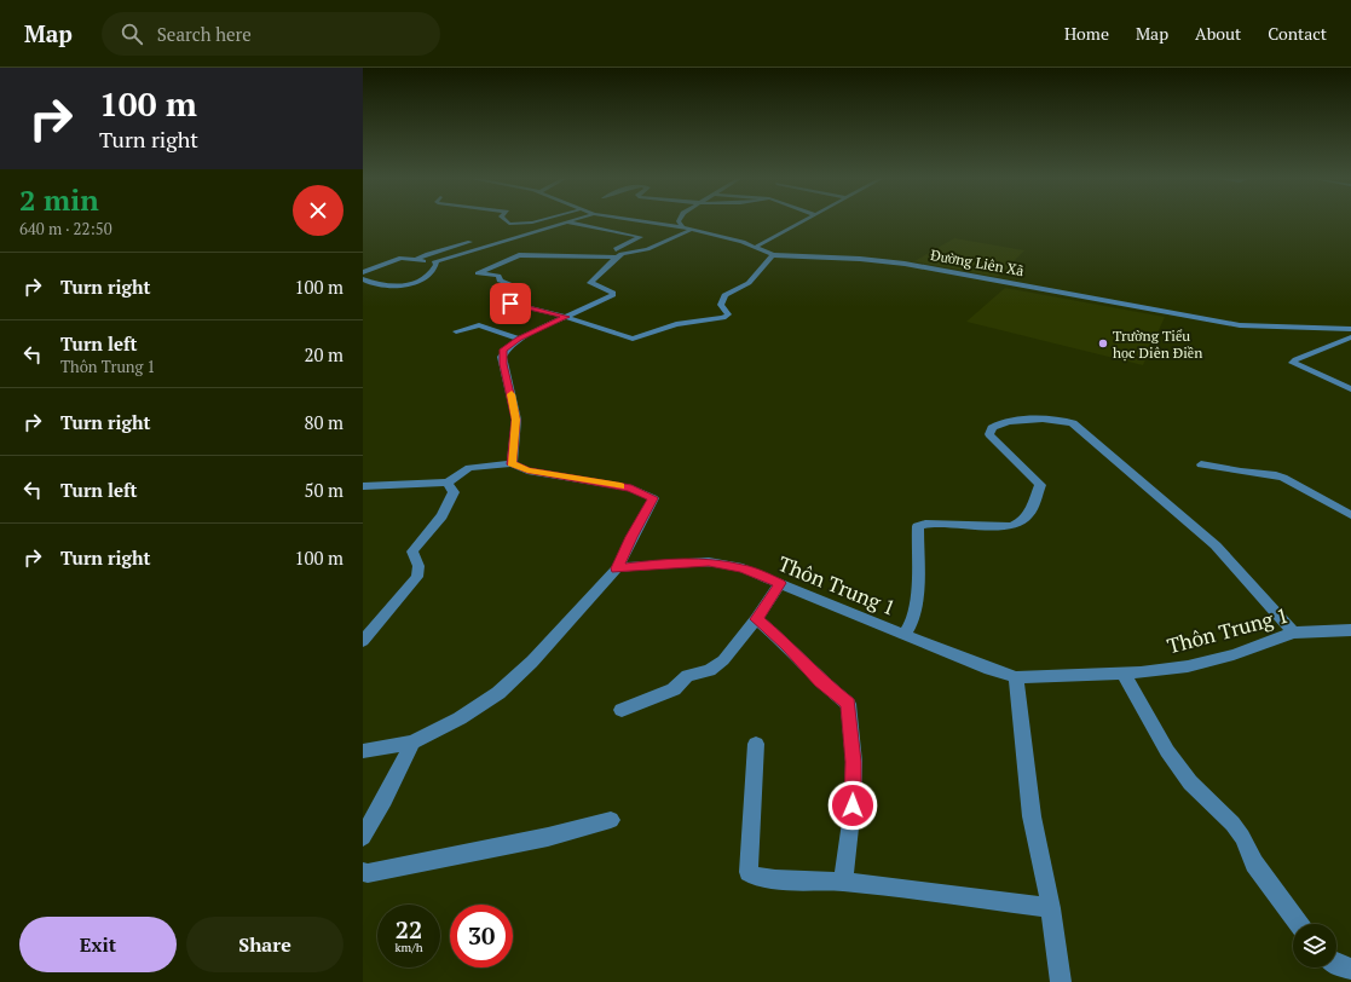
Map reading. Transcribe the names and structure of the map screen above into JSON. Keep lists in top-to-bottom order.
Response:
{
  "streets": {
    "street": ["Đường Liên Xã", "Thôn Trung 1"]
  },
  "places": ["Trường Tiểu học Diên Điền"],
  "page": {
    "header": "Map",
    "search": "Search here",
    "nav": [
      "Home",
      "Map",
      "About",
      "Contact"
    ],
    "turn": ["100 m", "Turn right"],
    "heading": ["2 min", "640 m · 22:50"],
    "list": [
      {
        "name": "Turn right",
        "value": "100 m"
      },
      {
        "name": "Turn left",
        "note": "Thôn Trung 1",
        "value": "20 m"
      },
      {
        "name": "Turn right",
        "value": "80 m"
      },
      {
        "name": "Turn left",
        "value": "50 m"
      },
      {
        "name": "Turn right",
        "value": "100 m"
      }
    ],
    "speed": "22 km/h",
    "limit": "30",
    "buttons": ["Exit", "Share"]
  }
}
